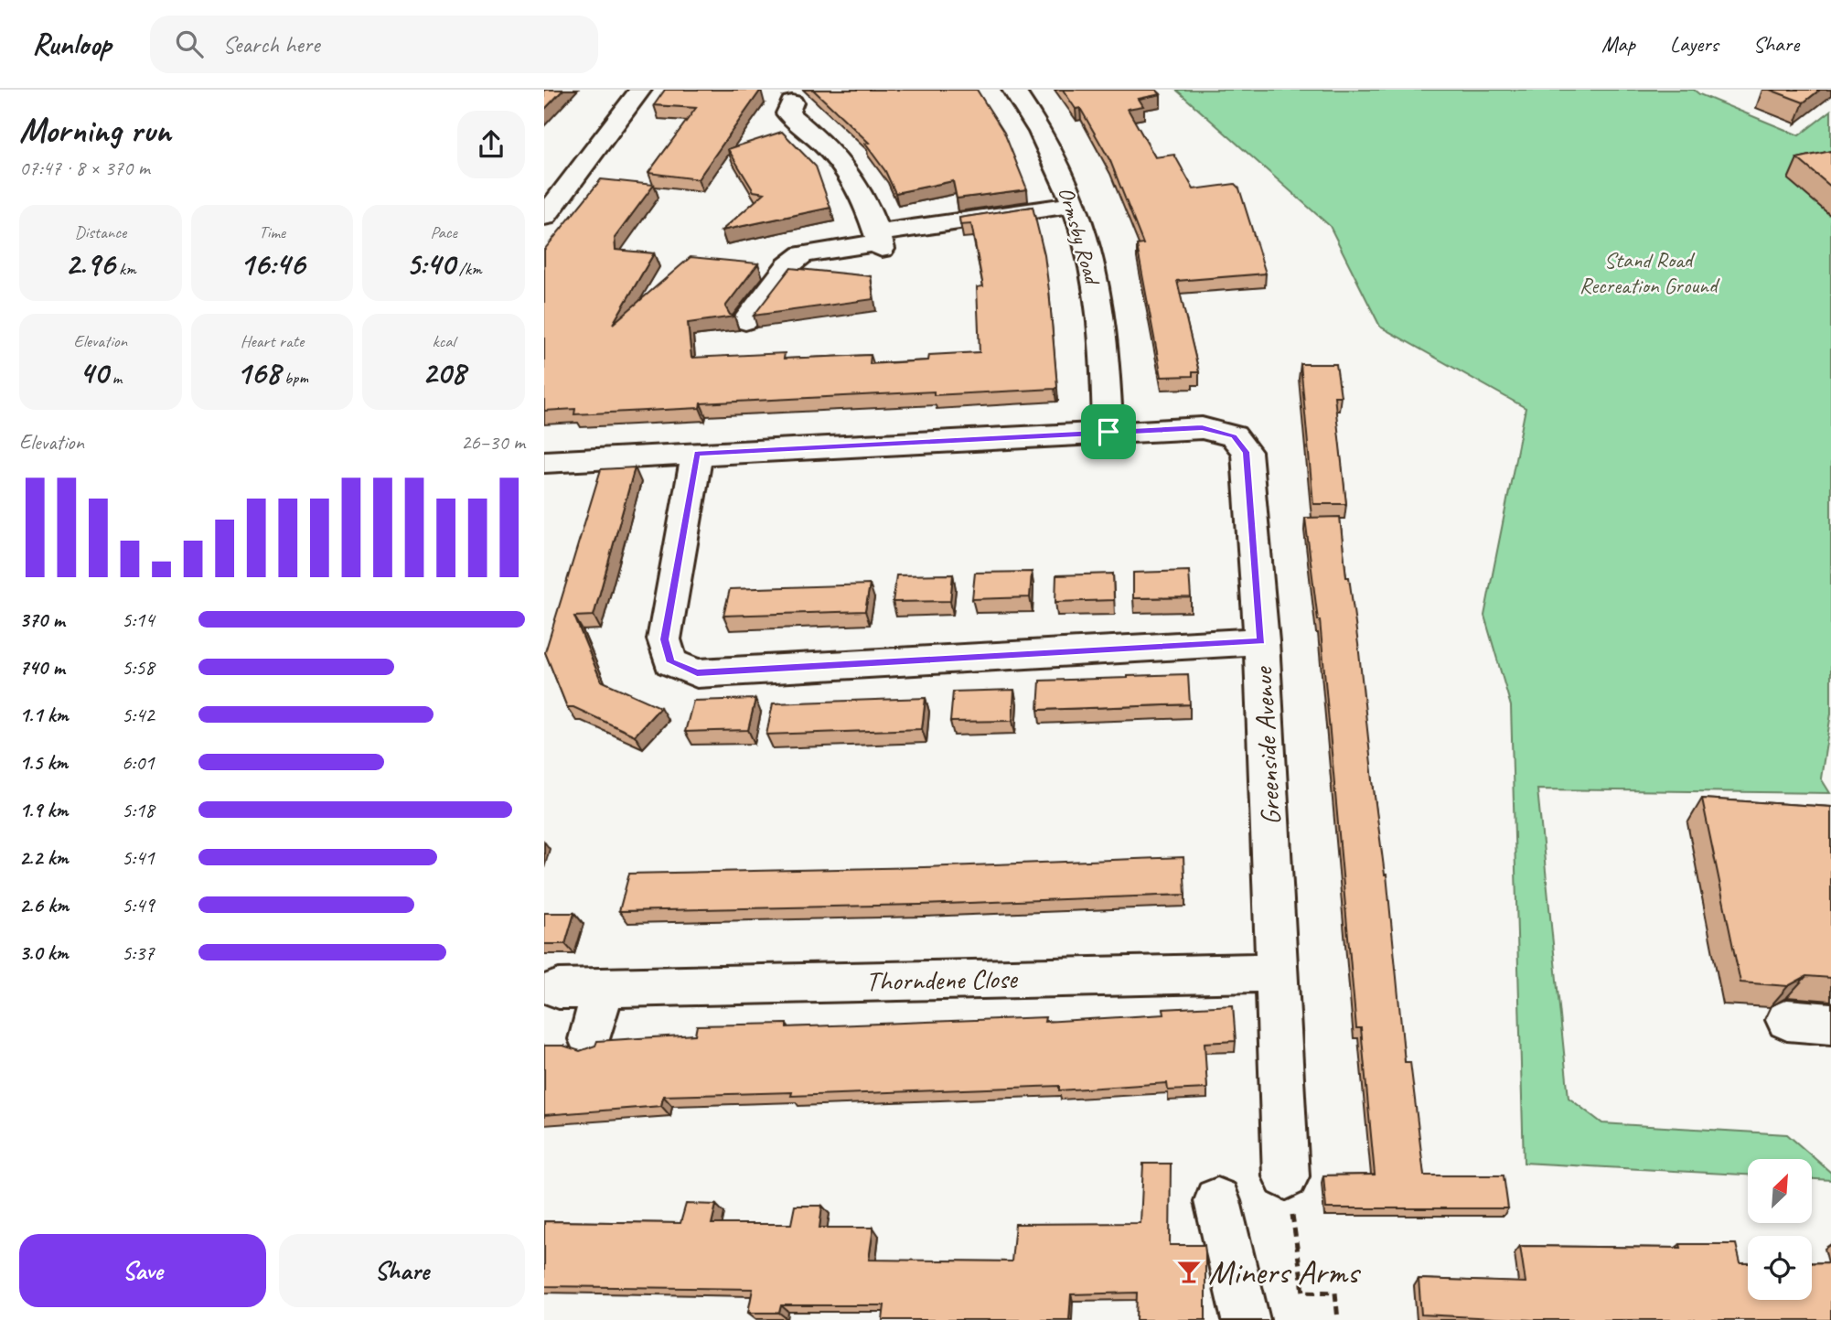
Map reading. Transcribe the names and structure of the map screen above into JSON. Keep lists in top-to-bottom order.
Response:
{
  "streets": {
    "street": ["Ormsby Road", "Greenside Avenue", "Thorndene Close"]
  },
  "crossings": [
    ["Ormsby Road", "Greenside Avenue"],
    ["Greenside Avenue", "Thorndene Close"]
  ],
  "parks": ["Stand Road Recreation Ground"],
  "places": {
    "bar": ["Miners Arms"]
  },
  "north": "top right",
  "page": {
    "header": "Runloop",
    "search": "Search here",
    "nav": ["Map", "Layers", "Share"],
    "heading": ["Morning run", "07:47 · 8 × 370 m"],
    "stats": [
      ["Distance", "2.96 km"],
      ["Time", "16:46"],
      ["Pace", "5:40 /km"],
      ["Elevation", "40 m"],
      ["Heart rate", "168 bpm"],
      ["kcal", "208"]
    ],
    "chart": ["Elevation", "26–30 m"],
    "list": [
      {
        "name": "370 m",
        "note": "5:14"
      },
      {
        "name": "740 m",
        "note": "5:58"
      },
      {
        "name": "1.1 km",
        "note": "5:42"
      },
      {
        "name": "1.5 km",
        "note": "6:01"
      },
      {
        "name": "1.9 km",
        "note": "5:18"
      },
      {
        "name": "2.2 km",
        "note": "5:41"
      },
      {
        "name": "2.6 km",
        "note": "5:49"
      },
      {
        "name": "3.0 km",
        "note": "5:37"
      }
    ],
    "buttons": ["Save", "Share"]
  }
}
